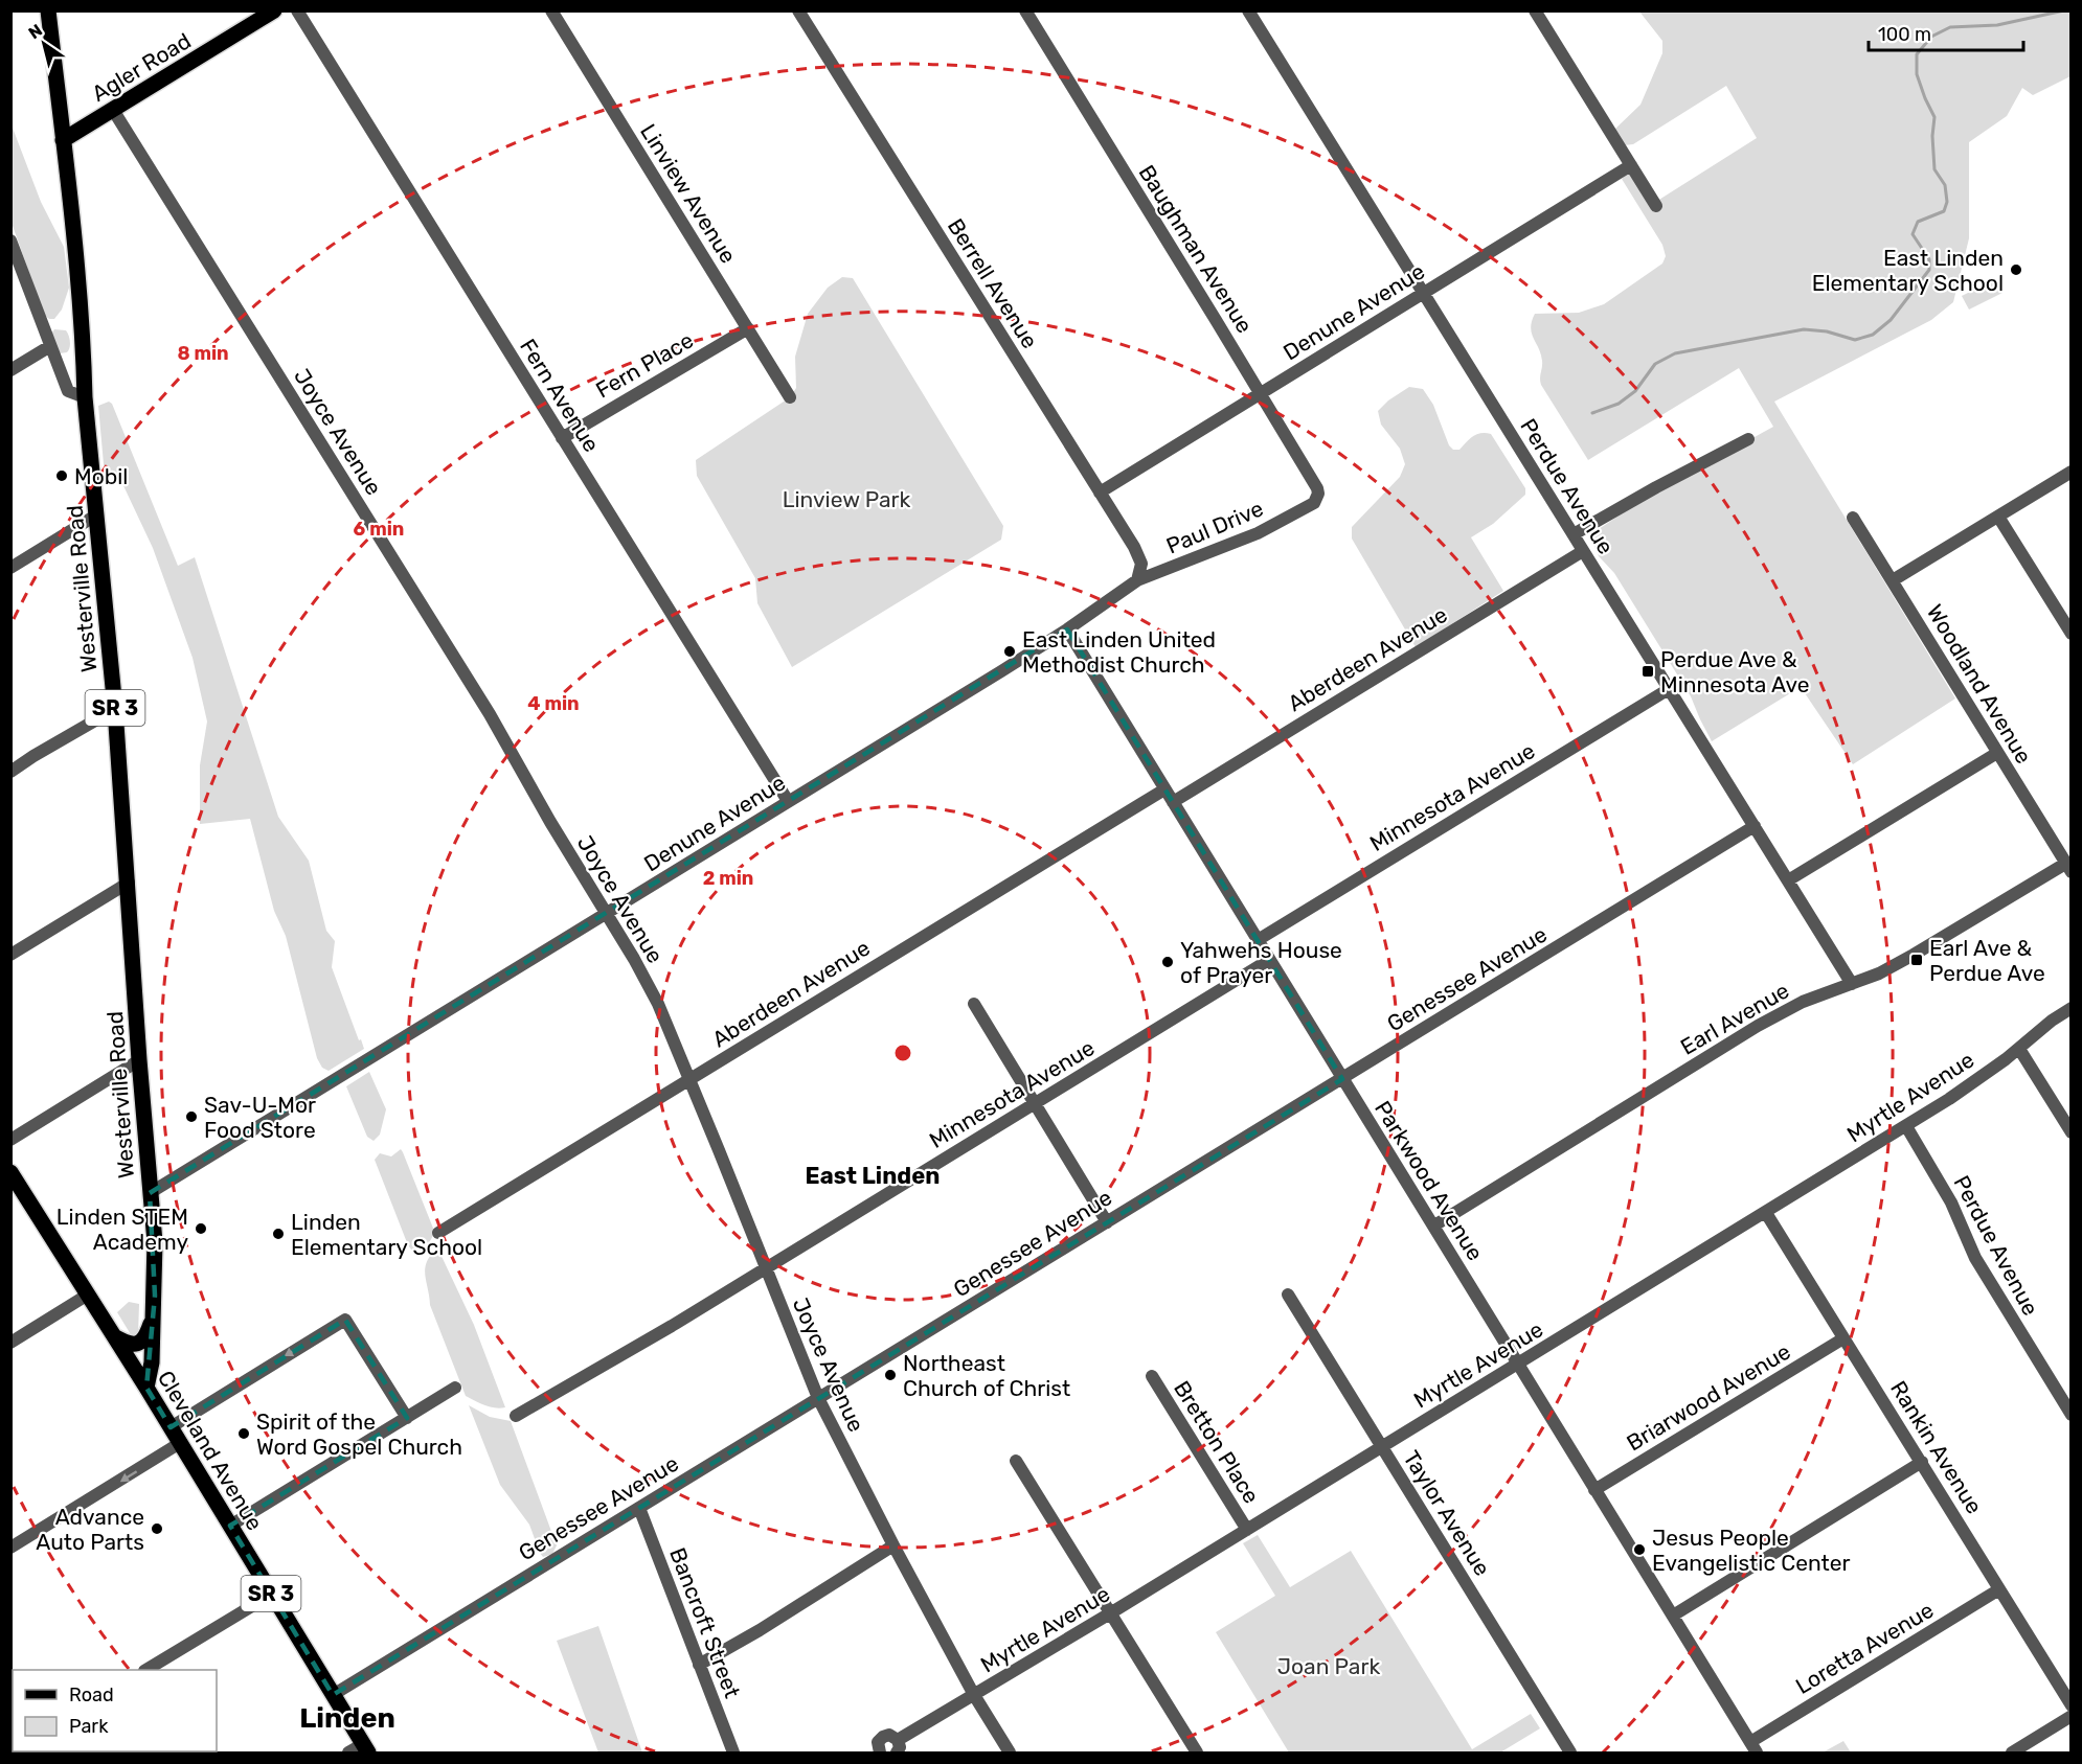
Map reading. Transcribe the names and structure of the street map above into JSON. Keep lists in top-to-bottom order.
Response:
{
  "streets": {
    "main road": [
      "Agler Road",
      "Westerville Road",
      "SR 3",
      "Cleveland Avenue"
    ],
    "street": [
      "Linview Avenue",
      "Baughman Avenue",
      "Berrell Avenue",
      "Denune Avenue",
      "Fern Place",
      "Fern Avenue",
      "Joyce Avenue",
      "Perdue Avenue",
      "Paul Drive",
      "Aberdeen Avenue",
      "Woodland Avenue",
      "Minnesota Avenue",
      "Genessee Avenue",
      "Earl Avenue",
      "Myrtle Avenue",
      "Parkwood Avenue",
      "Briarwood Avenue",
      "Bretton Place",
      "Rankin Avenue",
      "Taylor Avenue",
      "Bancroft Street",
      "Loretta Avenue"
    ]
  },
  "crossings": [
    ["Agler Road", "Joyce Avenue"],
    ["Agler Road", "Westerville Road"],
    ["Linview Avenue", "Fern Place"],
    ["Baughman Avenue", "Denune Avenue"],
    ["Baughman Avenue", "Paul Drive"],
    ["Berrell Avenue", "Denune Avenue"],
    ["Berrell Avenue", "Paul Drive"],
    ["Denune Avenue", "Fern Avenue"],
    ["Denune Avenue", "Joyce Avenue"],
    ["Denune Avenue", "Perdue Avenue"],
    ["Denune Avenue", "Paul Drive"],
    ["Denune Avenue", "Westerville Road"],
    ["Denune Avenue", "Parkwood Avenue"],
    ["Fern Place", "Fern Avenue"],
    ["Joyce Avenue", "Aberdeen Avenue"],
    ["Joyce Avenue", "Minnesota Avenue"],
    ["Joyce Avenue", "Genessee Avenue"],
    ["Joyce Avenue", "Myrtle Avenue"],
    ["Perdue Avenue", "Aberdeen Avenue"],
    ["Perdue Avenue", "Minnesota Avenue"],
    ["Perdue Avenue", "Genessee Avenue"],
    ["Perdue Avenue", "Earl Avenue"],
    ["Perdue Avenue", "Myrtle Avenue"],
    ["Westerville Road", "Cleveland Avenue"],
    ["Aberdeen Avenue", "Parkwood Avenue"],
    ["Woodland Avenue", "Earl Avenue"],
    ["Minnesota Avenue", "Parkwood Avenue"],
    ["Genessee Avenue", "Parkwood Avenue"],
    ["Genessee Avenue", "Cleveland Avenue"],
    ["Genessee Avenue", "Bancroft Street"],
    ["Earl Avenue", "Parkwood Avenue"],
    ["Myrtle Avenue", "Parkwood Avenue"],
    ["Myrtle Avenue", "Bretton Place"],
    ["Myrtle Avenue", "Rankin Avenue"],
    ["Myrtle Avenue", "Taylor Avenue"],
    ["Parkwood Avenue", "Briarwood Avenue"],
    ["Parkwood Avenue", "Loretta Avenue"],
    ["Briarwood Avenue", "Rankin Avenue"],
    ["Rankin Avenue", "Loretta Avenue"]
  ],
  "districts": ["East Linden", "Linden"],
  "parks": ["Linview Park", "Joan Park"],
  "places": {
    "other": [
      "East Linden Elementary School",
      "Mobil",
      "East Linden United Methodist Church",
      "Yahwehs House of Prayer",
      "Sav-U-Mor Food Store",
      "Linden STEM Academy",
      "Linden Elementary School",
      "Northeast Church of Christ",
      "Spirit of the Word Gospel Church",
      "Advance Auto Parts",
      "Jesus People Evangelistic Center"
    ],
    "transit": ["Perdue Ave & Minnesota Ave", "Earl Ave & Perdue Ave"]
  },
  "legend": ["Road", "Park"],
  "scale_bar": "100 m",
  "north": "top left",
  "rings": [
    "8 min",
    "6 min",
    "4 min",
    "2 min"
  ]
}
